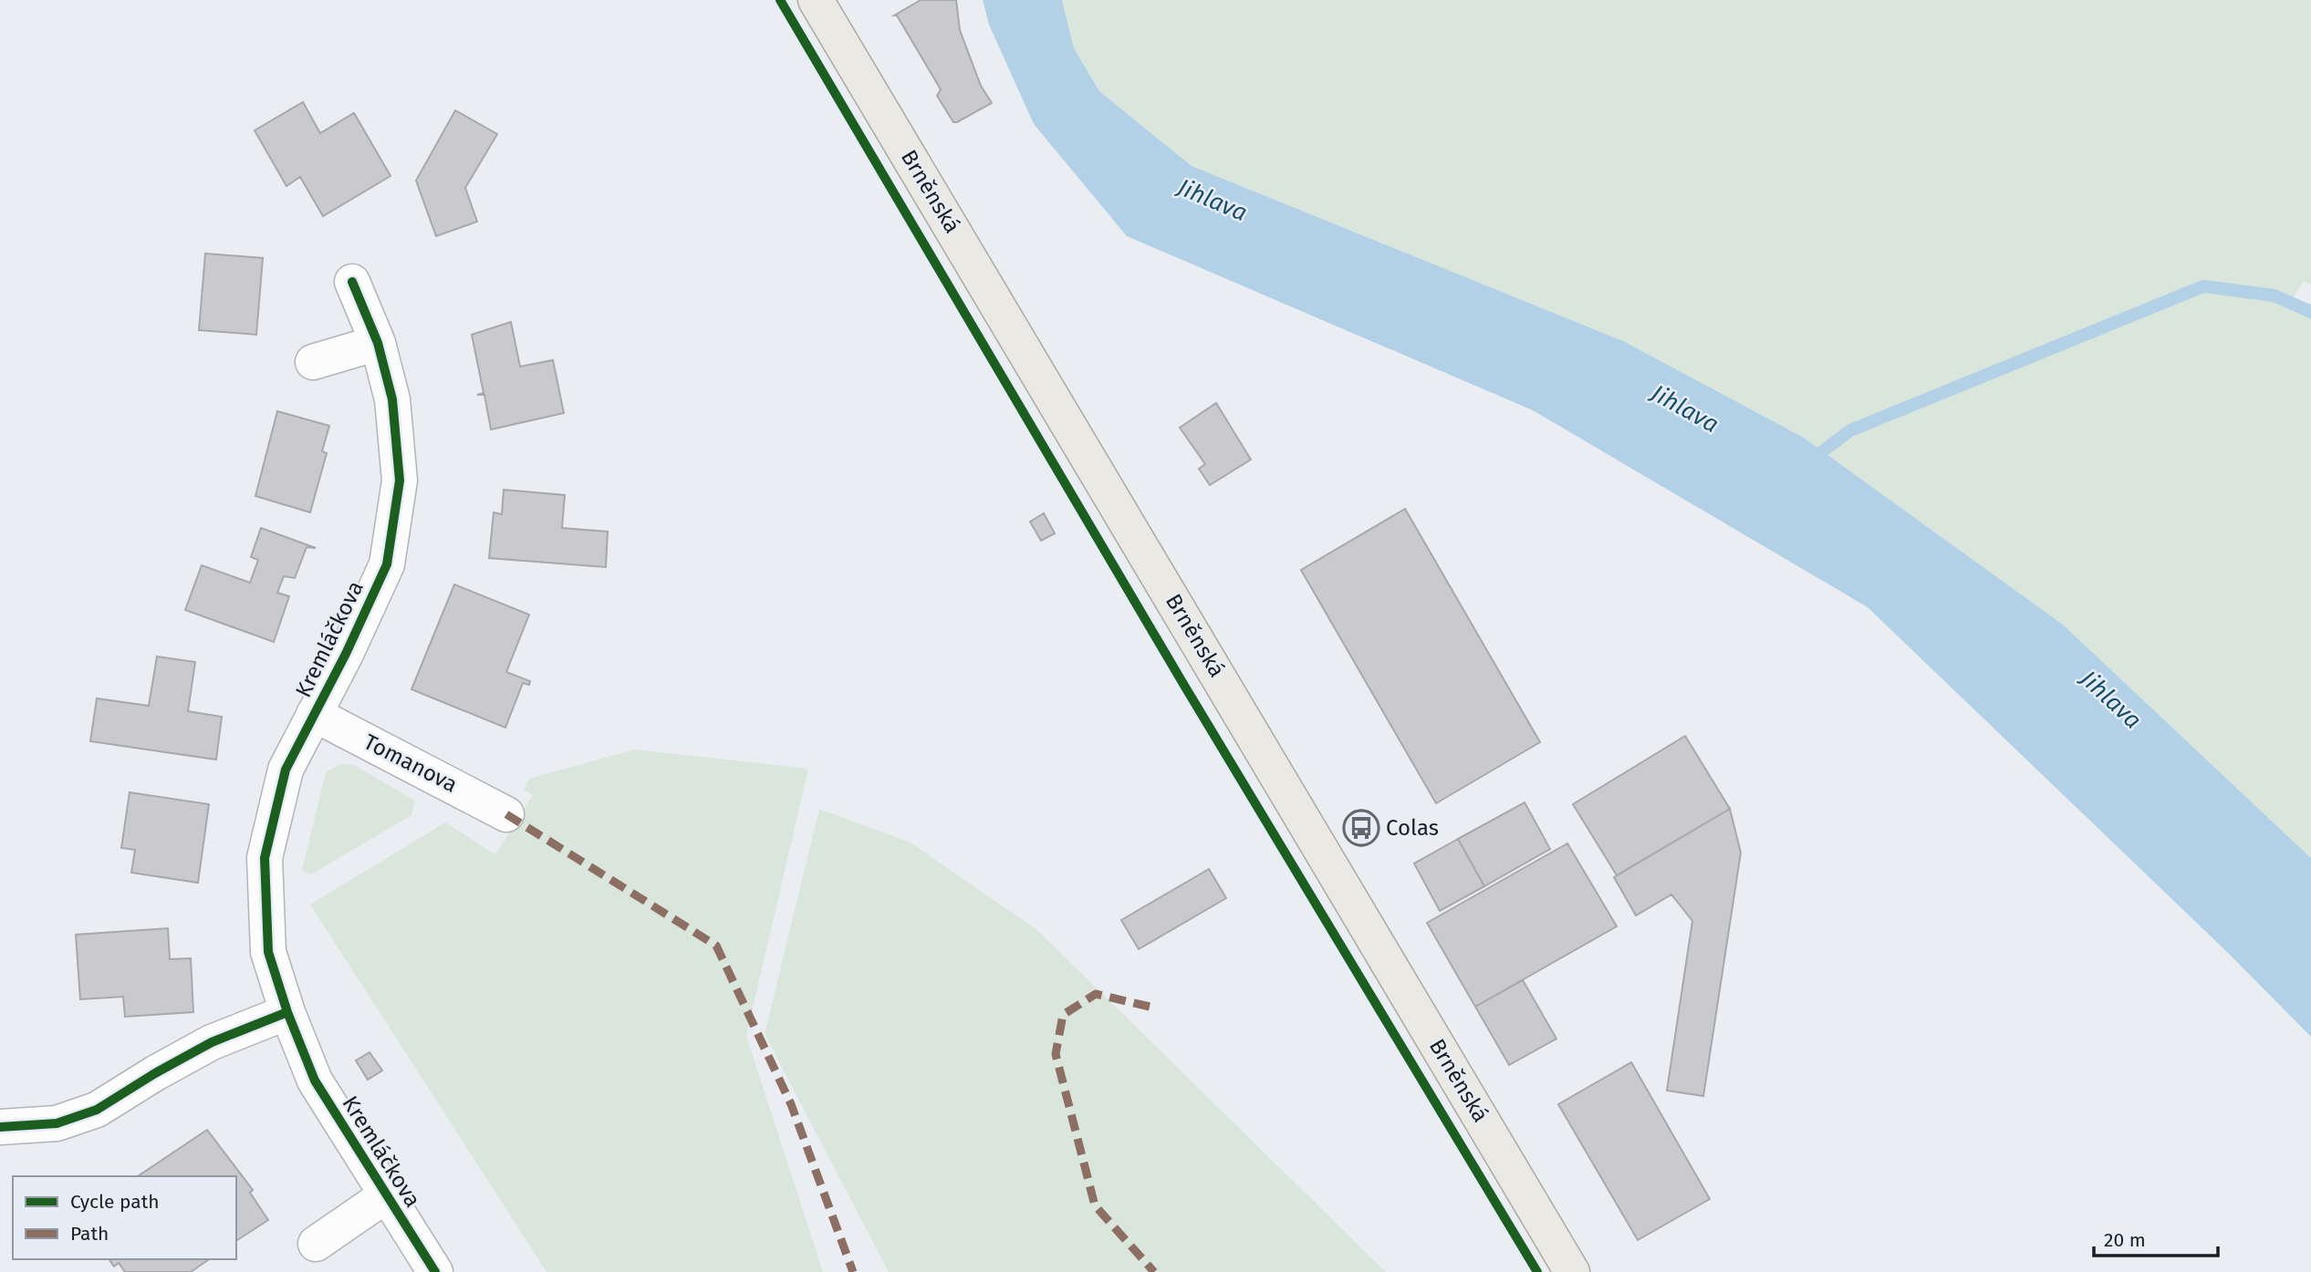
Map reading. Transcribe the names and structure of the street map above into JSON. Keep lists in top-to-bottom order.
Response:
{
  "streets": {
    "main road": ["Brněnská"],
    "street": ["Kremláčkova", "Tomanova"]
  },
  "crossings": [
    ["Kremláčkova", "Tomanova"]
  ],
  "water": ["Jihlava"],
  "places": {
    "bus stop": ["Colas"]
  },
  "legend": ["Cycle path", "Path"],
  "scale_bar": "20 m"
}
